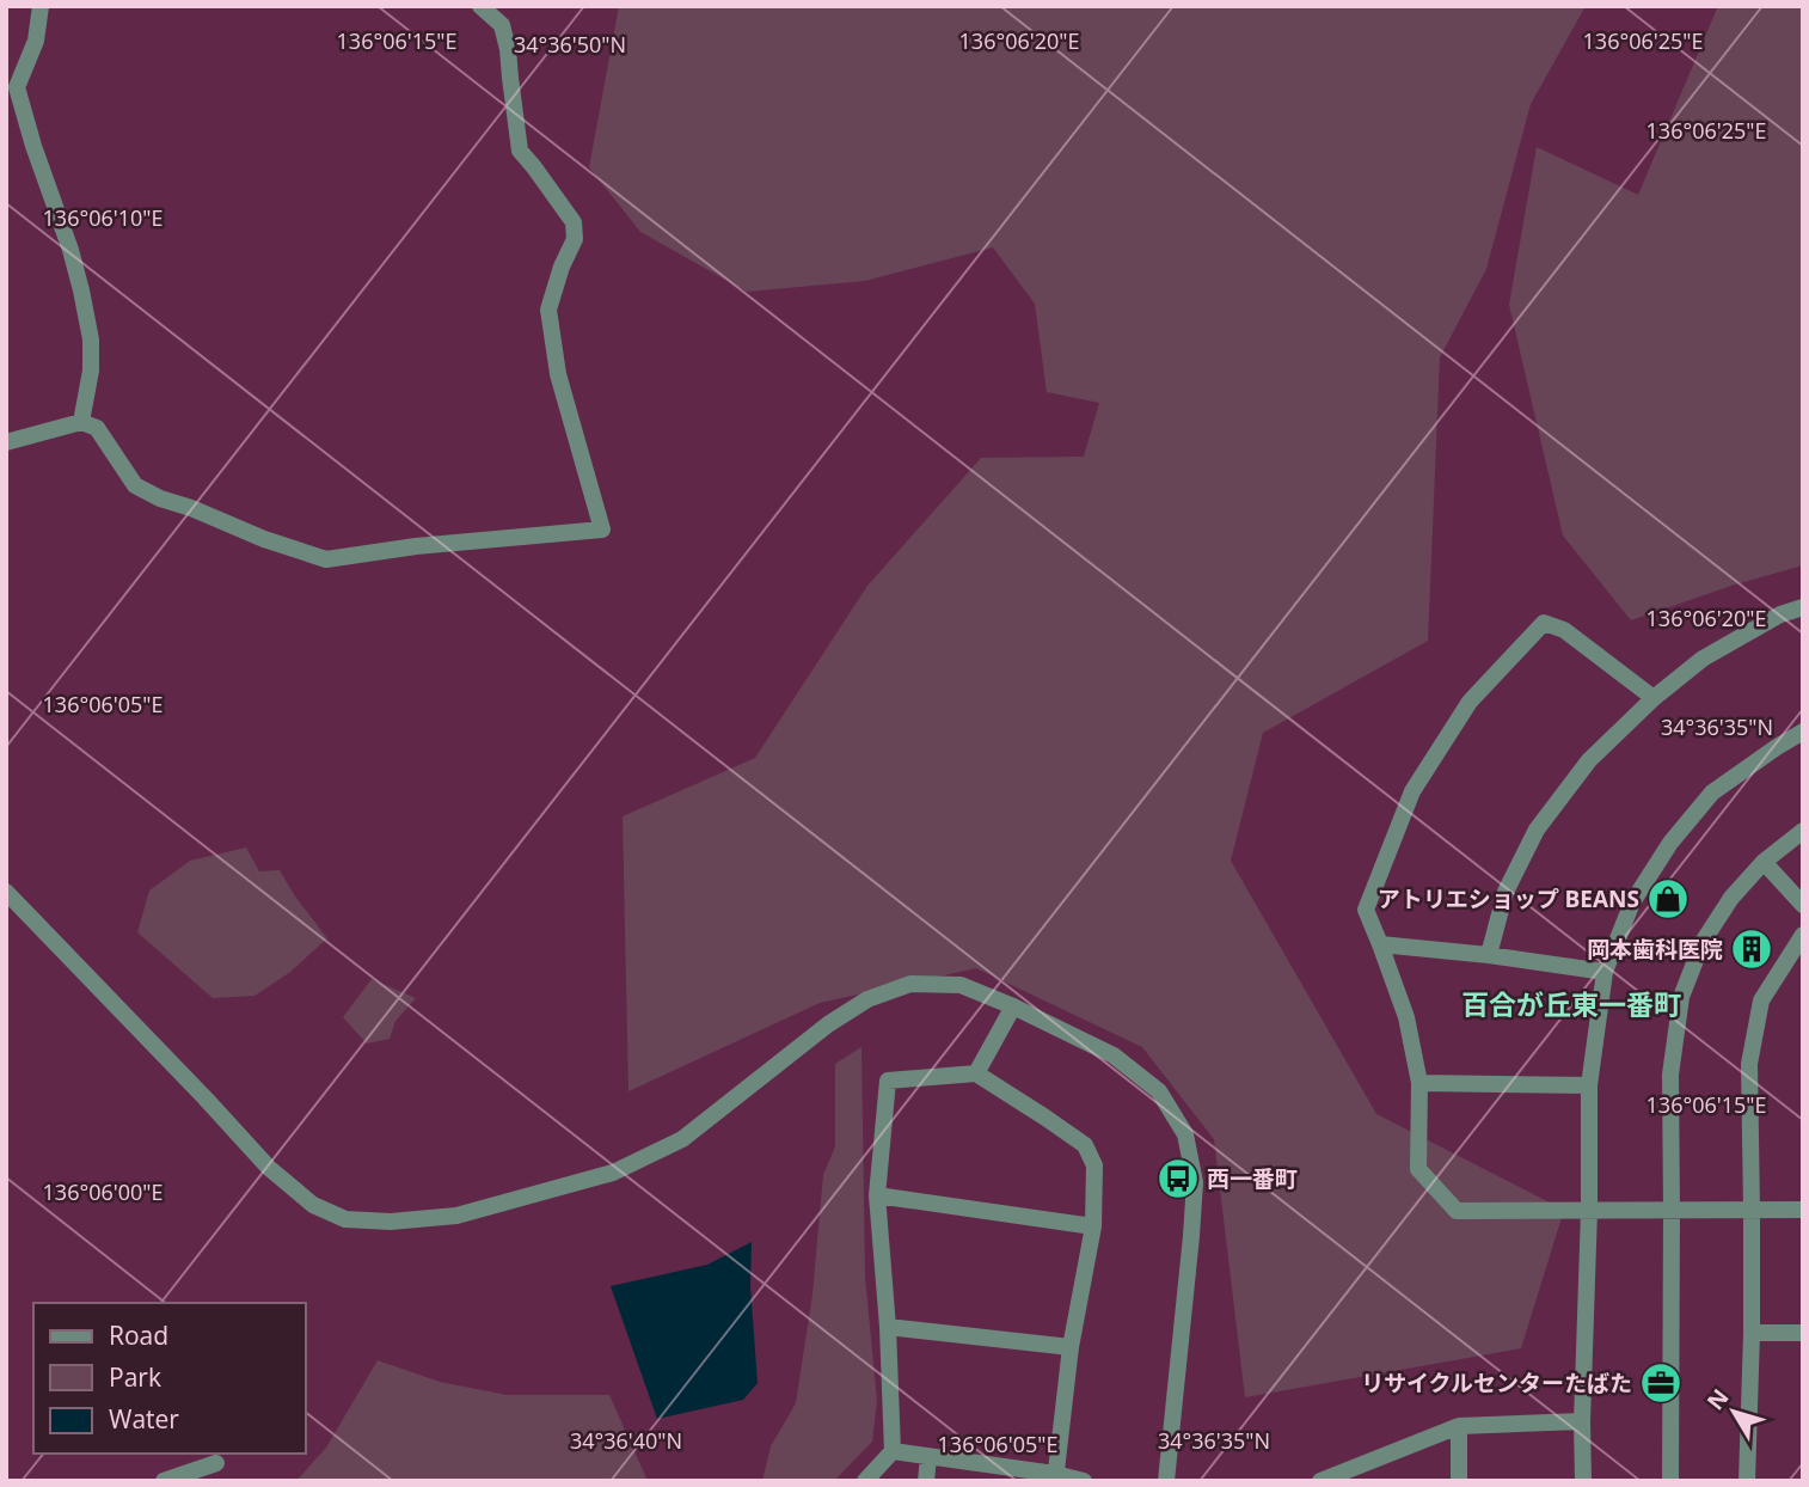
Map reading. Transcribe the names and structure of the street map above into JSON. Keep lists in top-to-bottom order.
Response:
{
  "districts": ["百合が丘東一番町"],
  "places": {
    "shop": ["アトリエショップ BEANS"],
    "building": ["岡本歯科医院"],
    "bus stop": ["西一番町"],
    "office": ["リサイクルセンターたばた"]
  },
  "legend": ["Road", "Park", "Water"],
  "north": "top left",
  "coordinates": [
    "136°06'15\"E",
    "136°06'20\"E",
    "136°06'25\"E",
    "34°36'50\"N",
    "136°06'10\"E",
    "136°06'05\"E",
    "34°36'35\"N",
    "136°06'00\"E",
    "34°36'40\"N"
  ]
}
